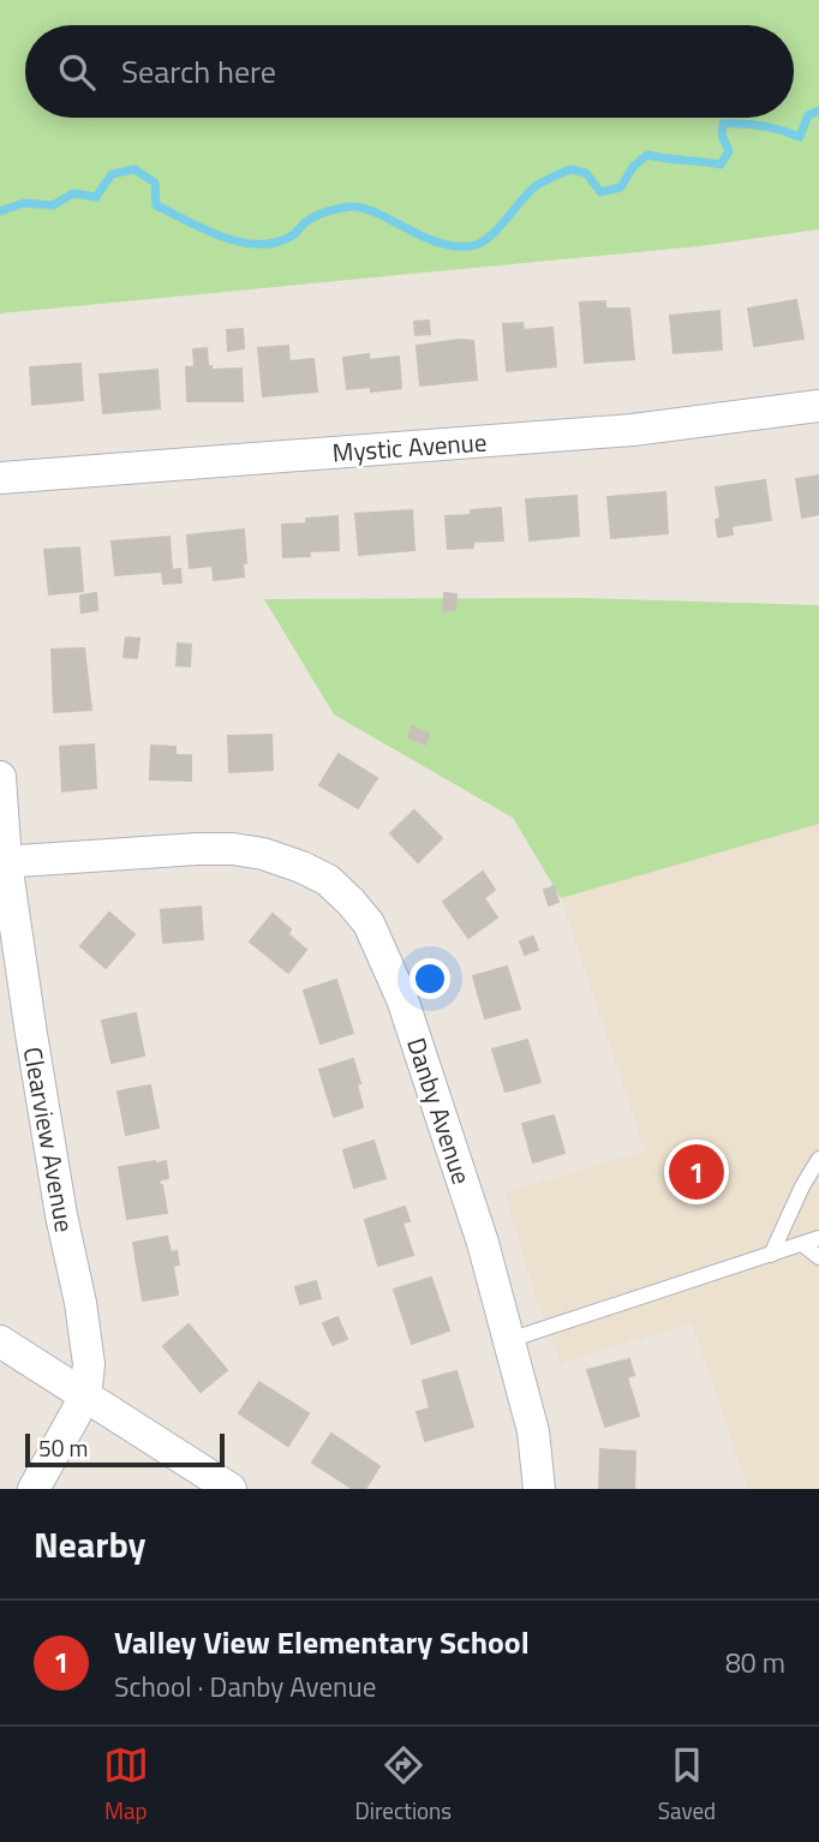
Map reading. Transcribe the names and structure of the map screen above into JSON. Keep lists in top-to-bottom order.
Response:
{
  "streets": {
    "street": ["Mystic Avenue", "Danby Avenue", "Clearview Avenue"]
  },
  "crossings": [
    ["Danby Avenue", "Clearview Avenue"]
  ],
  "scale_bar": "50 m",
  "page": {
    "search": "Search here",
    "pins": "1",
    "scale": "50 m",
    "heading": "Nearby",
    "list": [
      {
        "mark": "1",
        "name": "Valley View Elementary School",
        "note": "School · Danby Avenue",
        "value": "80 m"
      }
    ],
    "nav": ["Map", "Directions", "Saved"]
  }
}
